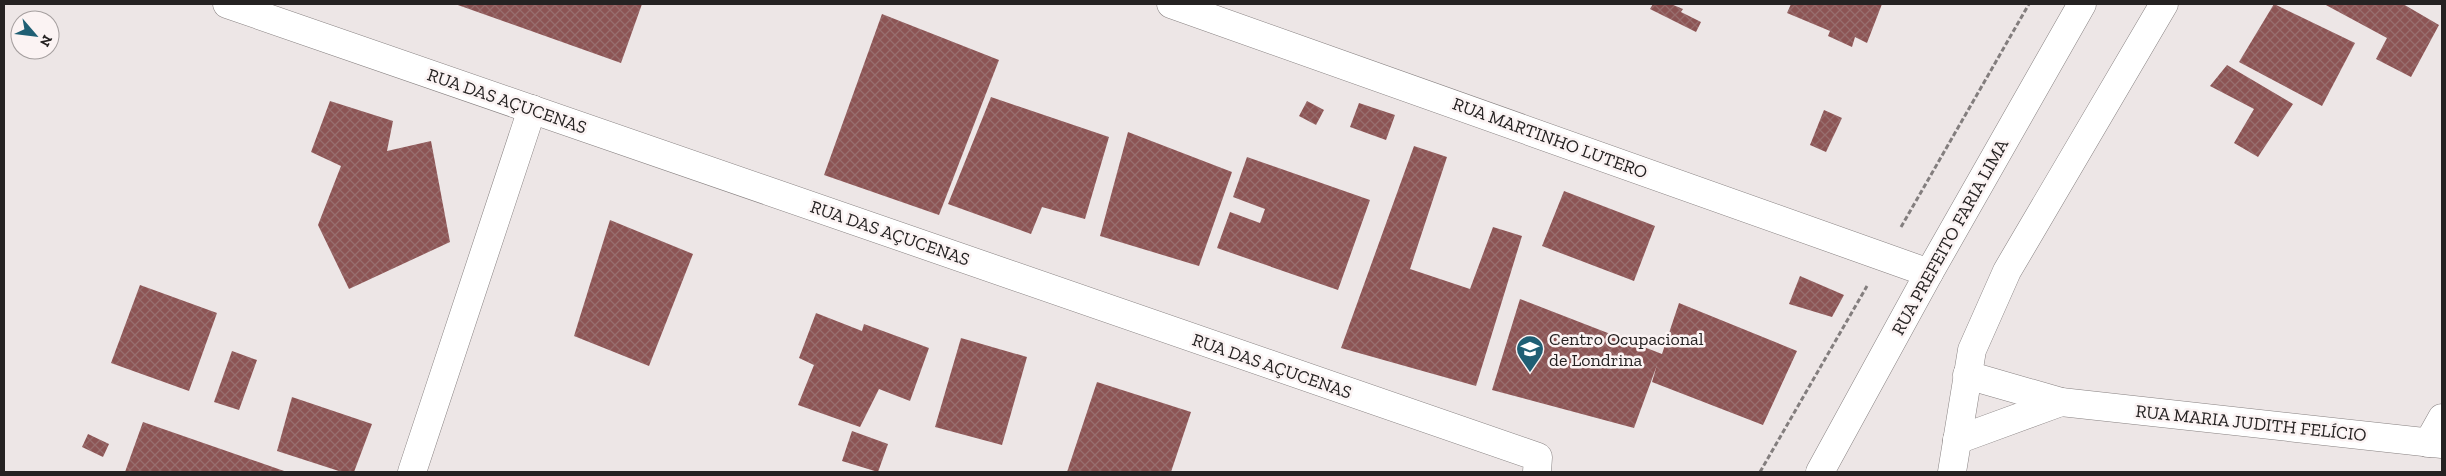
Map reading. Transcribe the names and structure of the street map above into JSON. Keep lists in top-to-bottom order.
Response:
{
  "streets": {
    "street": [
      "RUA DAS AÇUCENAS",
      "RUA MARTINHO LUTERO",
      "RUA PREFEITO FARIA LIMA",
      "RUA MARIA JUDITH FELÍCIO"
    ]
  },
  "crossings": [
    ["RUA MARTINHO LUTERO", "RUA PREFEITO FARIA LIMA"]
  ],
  "places": {
    "school or university": ["Centro Ocupacional de Londrina"]
  },
  "north": "bottom right"
}
